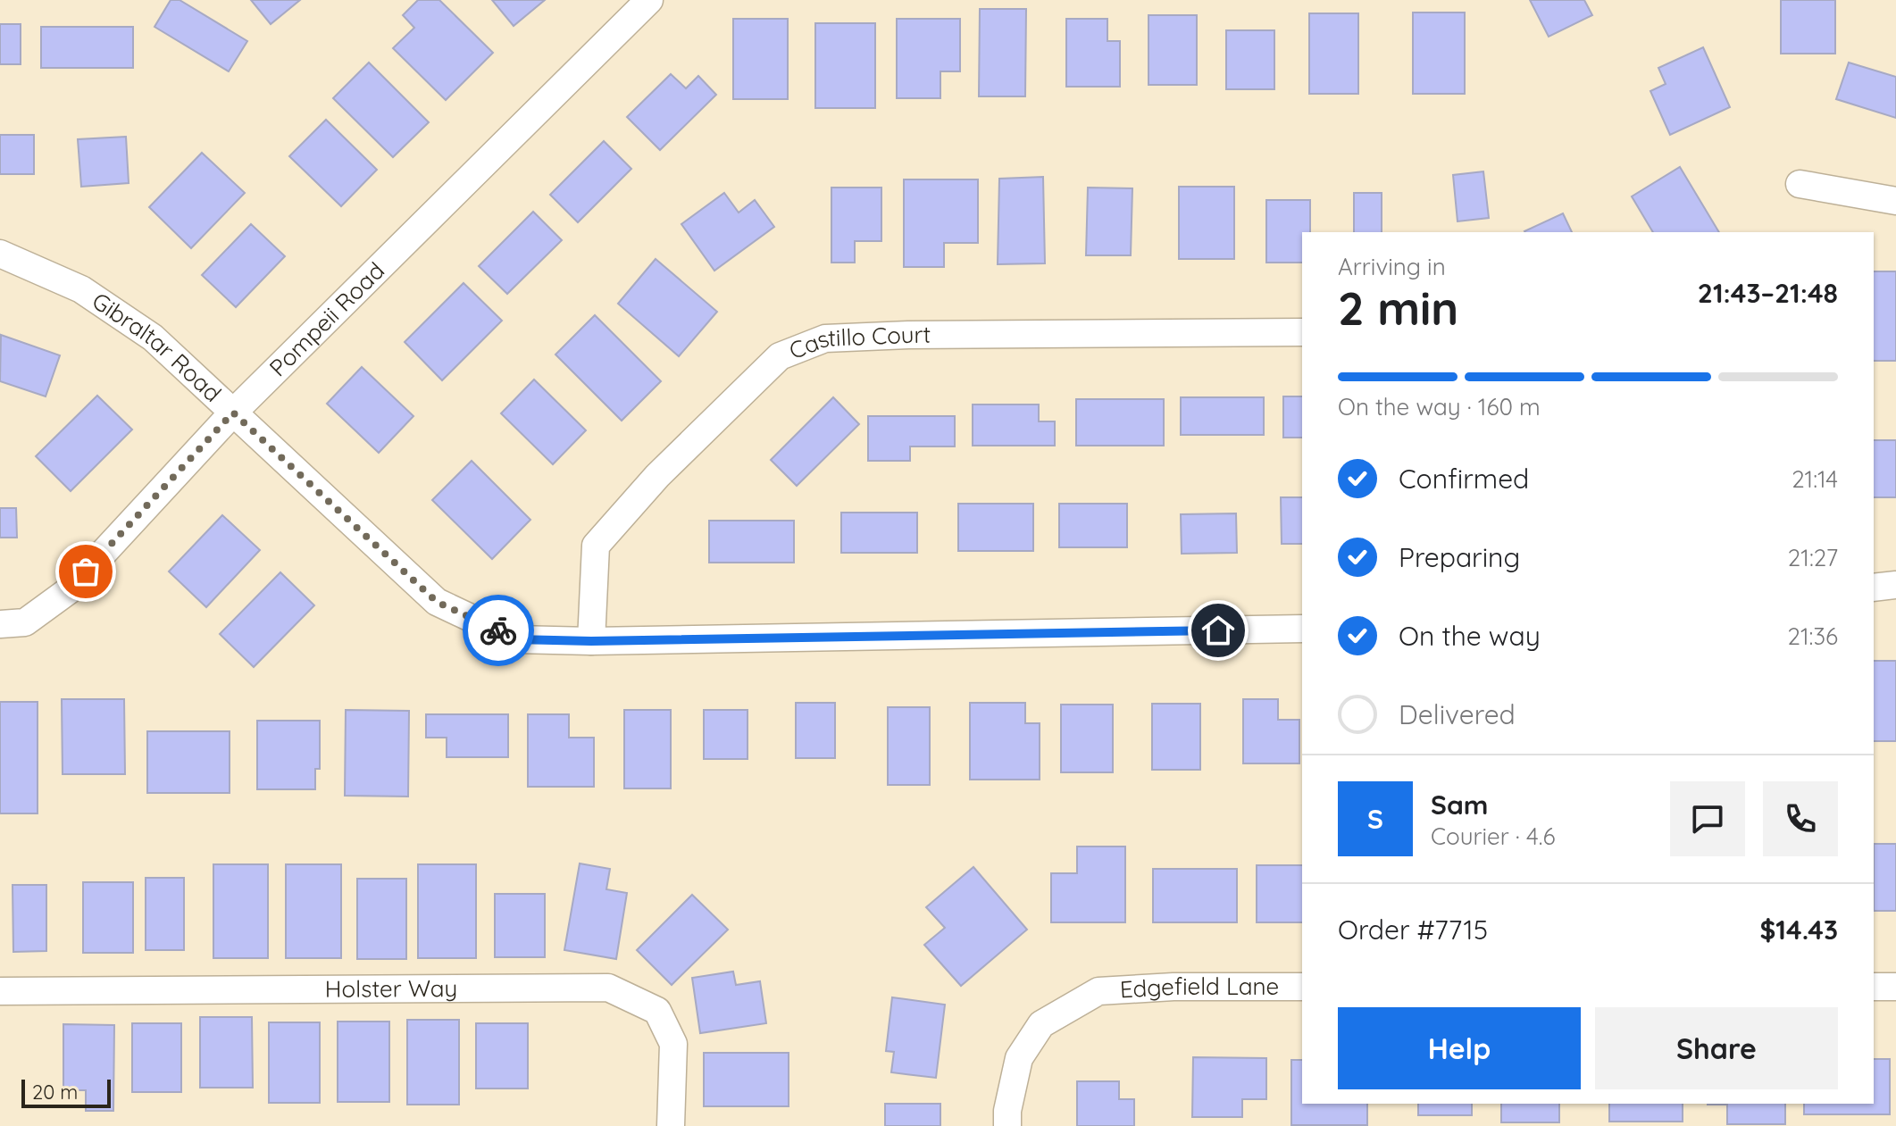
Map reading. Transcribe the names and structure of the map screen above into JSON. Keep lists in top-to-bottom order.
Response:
{
  "streets": {
    "street": [
      "Pompeii Road",
      "Castillo Court",
      "Gibraltar Road",
      "Holster Way",
      "Edgefield Lane"
    ]
  },
  "crossings": [
    ["Pompeii Road", "Gibraltar Road"],
    ["Castillo Court", "Gibraltar Road"]
  ],
  "scale_bar": "20 m",
  "page": {
    "heading": ["2 min", "Arriving in", "21:43–21:48"],
    "panel": [
      "Sam",
      "Courier · 4.6",
      "Order #7715",
      "$14.43"
    ],
    "bar": "On the way · 160 m",
    "list": [
      ["Confirmed", "21:14"],
      ["Preparing", "21:27"],
      ["On the way", "21:36"],
      "Delivered"
    ],
    "round": "S",
    "buttons": ["Help", "Share"],
    "scale": "20 m"
  }
}
